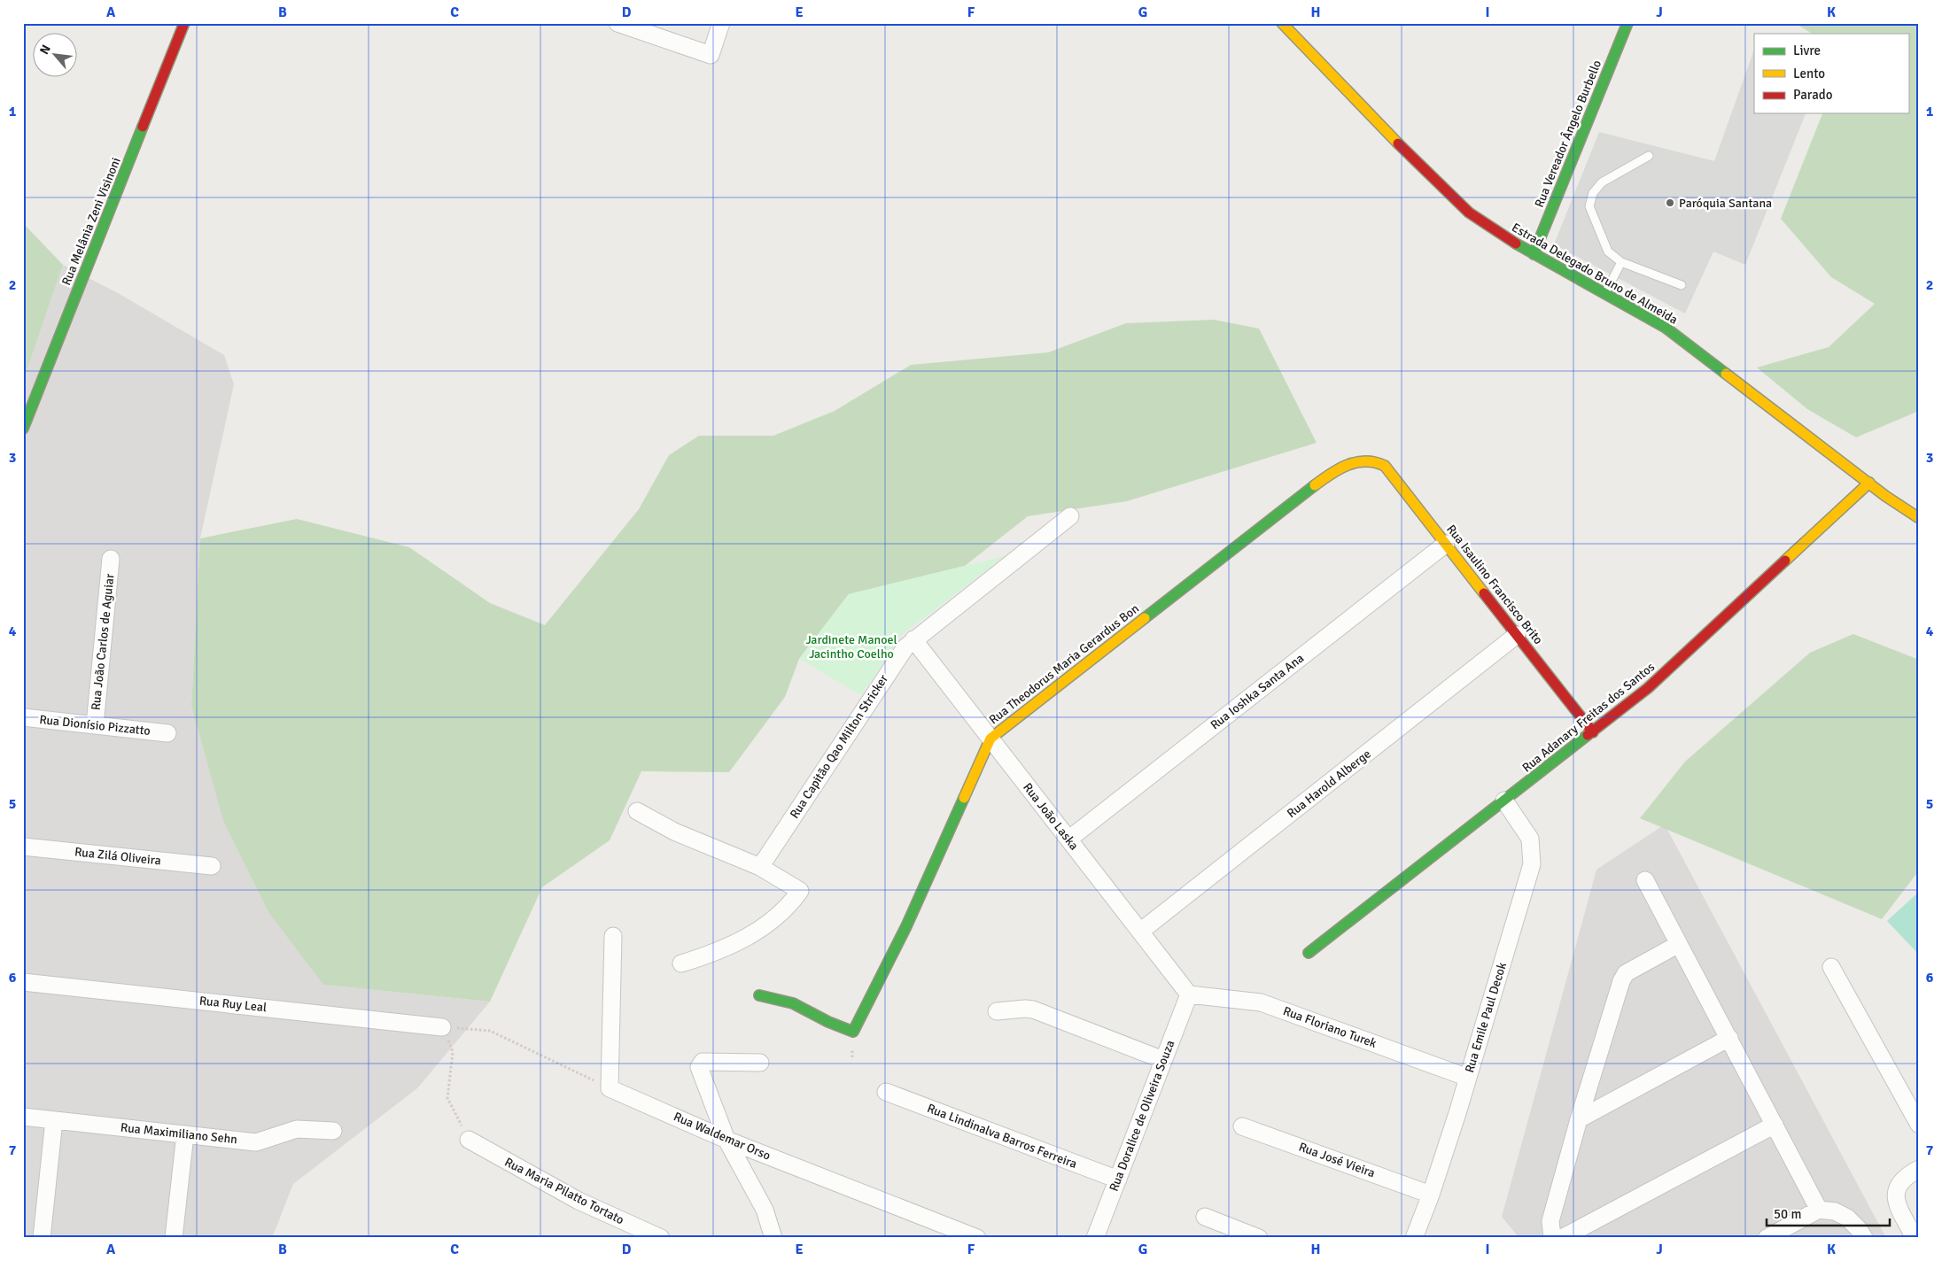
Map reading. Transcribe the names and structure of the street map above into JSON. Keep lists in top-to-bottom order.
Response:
{
  "streets": {
    "street": [
      "Rua Vereador Ângelo Burbello",
      "Rua Melânia Zeni Visinoni",
      "Estrada Delegado Bruno de Almeida",
      "Rua Isaulino Francisco Brito",
      "Rua João Carlos de Aguiar",
      "Rua Theodorus Maria Gerardus Bon",
      "Rua Ioshka Santa Ana",
      "Rua Adanary Freitas dos Santos",
      "Rua Dionísio Pizzatto",
      "Rua Capitão Qao Milton Stricker",
      "Rua Harold Alberge",
      "Rua João Laska",
      "Rua Zilá Oliveira",
      "Rua Ruy Leal",
      "Rua Emile Paul Decok",
      "Rua Floriano Turek",
      "Rua Doralice de Oliveira Souza",
      "Rua Maximiliano Sehn",
      "Rua Waldemar Orso",
      "Rua Lindinalva Barros Ferreira",
      "Rua José Vieira",
      "Rua Maria Pilatto Tortato"
    ]
  },
  "crossings": [
    ["Rua Vereador Ângelo Burbello", "Estrada Delegado Bruno de Almeida"],
    ["Estrada Delegado Bruno de Almeida", "Rua Adanary Freitas dos Santos"],
    ["Rua Isaulino Francisco Brito", "Rua Theodorus Maria Gerardus Bon"],
    ["Rua Isaulino Francisco Brito", "Rua Ioshka Santa Ana"],
    ["Rua Isaulino Francisco Brito", "Rua Adanary Freitas dos Santos"],
    ["Rua Isaulino Francisco Brito", "Rua Harold Alberge"],
    ["Rua João Carlos de Aguiar", "Rua Dionísio Pizzatto"],
    ["Rua Theodorus Maria Gerardus Bon", "Rua João Laska"],
    ["Rua Ioshka Santa Ana", "Rua João Laska"],
    ["Rua Adanary Freitas dos Santos", "Rua Emile Paul Decok"],
    ["Rua Capitão Qao Milton Stricker", "Rua João Laska"],
    ["Rua Harold Alberge", "Rua João Laska"],
    ["Rua João Laska", "Rua Floriano Turek"],
    ["Rua João Laska", "Rua Doralice de Oliveira Souza"],
    ["Rua Emile Paul Decok", "Rua Floriano Turek"],
    ["Rua Emile Paul Decok", "Rua José Vieira"],
    ["Rua Floriano Turek", "Rua Doralice de Oliveira Souza"],
    ["Rua Doralice de Oliveira Souza", "Rua Lindinalva Barros Ferreira"]
  ],
  "parks": ["Jardinete Manoel Jacintho Coelho"],
  "places": ["Paróquia Santana"],
  "legend": ["Livre", "Lento", "Parado"],
  "scale_bar": "50 m",
  "north": "top left",
  "grid": {
    "columns": [
      "A",
      "B",
      "C",
      "D",
      "E",
      "F",
      "G",
      "H",
      "I",
      "J",
      "K"
    ],
    "rows": [
      "1",
      "2",
      "3",
      "4",
      "5",
      "6",
      "7"
    ]
  }
}
